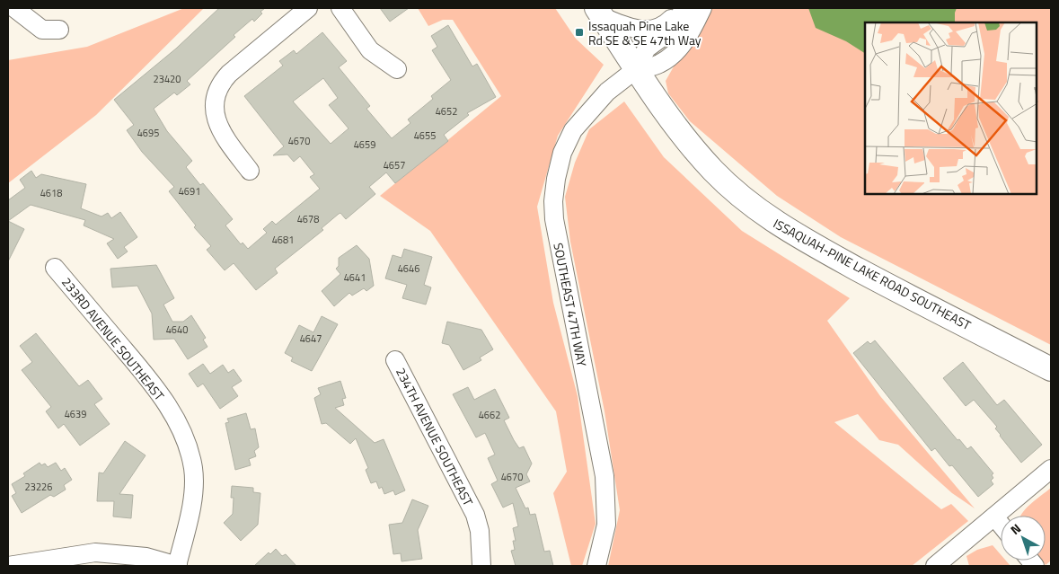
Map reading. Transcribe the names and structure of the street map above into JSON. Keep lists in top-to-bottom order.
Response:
{
  "streets": {
    "main road": ["ISSAQUAH-PINE LAKE ROAD SOUTHEAST"],
    "street": ["SOUTHEAST 47TH WAY", "233RD AVENUE SOUTHEAST", "234TH AVENUE SOUTHEAST"]
  },
  "crossings": [
    ["ISSAQUAH-PINE LAKE ROAD SOUTHEAST", "SOUTHEAST 47TH WAY"]
  ],
  "places": {
    "transit": ["Issaquah Pine Lake Rd SE & SE 47th Way"]
  },
  "house_numbers": [
    "23420",
    "4652",
    "4695",
    "4655",
    "4670",
    "4659",
    "4657",
    "4691",
    "4618",
    "4678",
    "4681",
    "4646",
    "4641",
    "4640",
    "4647",
    "4639",
    "4662",
    "4670",
    "23226"
  ],
  "north": "top left"
}
